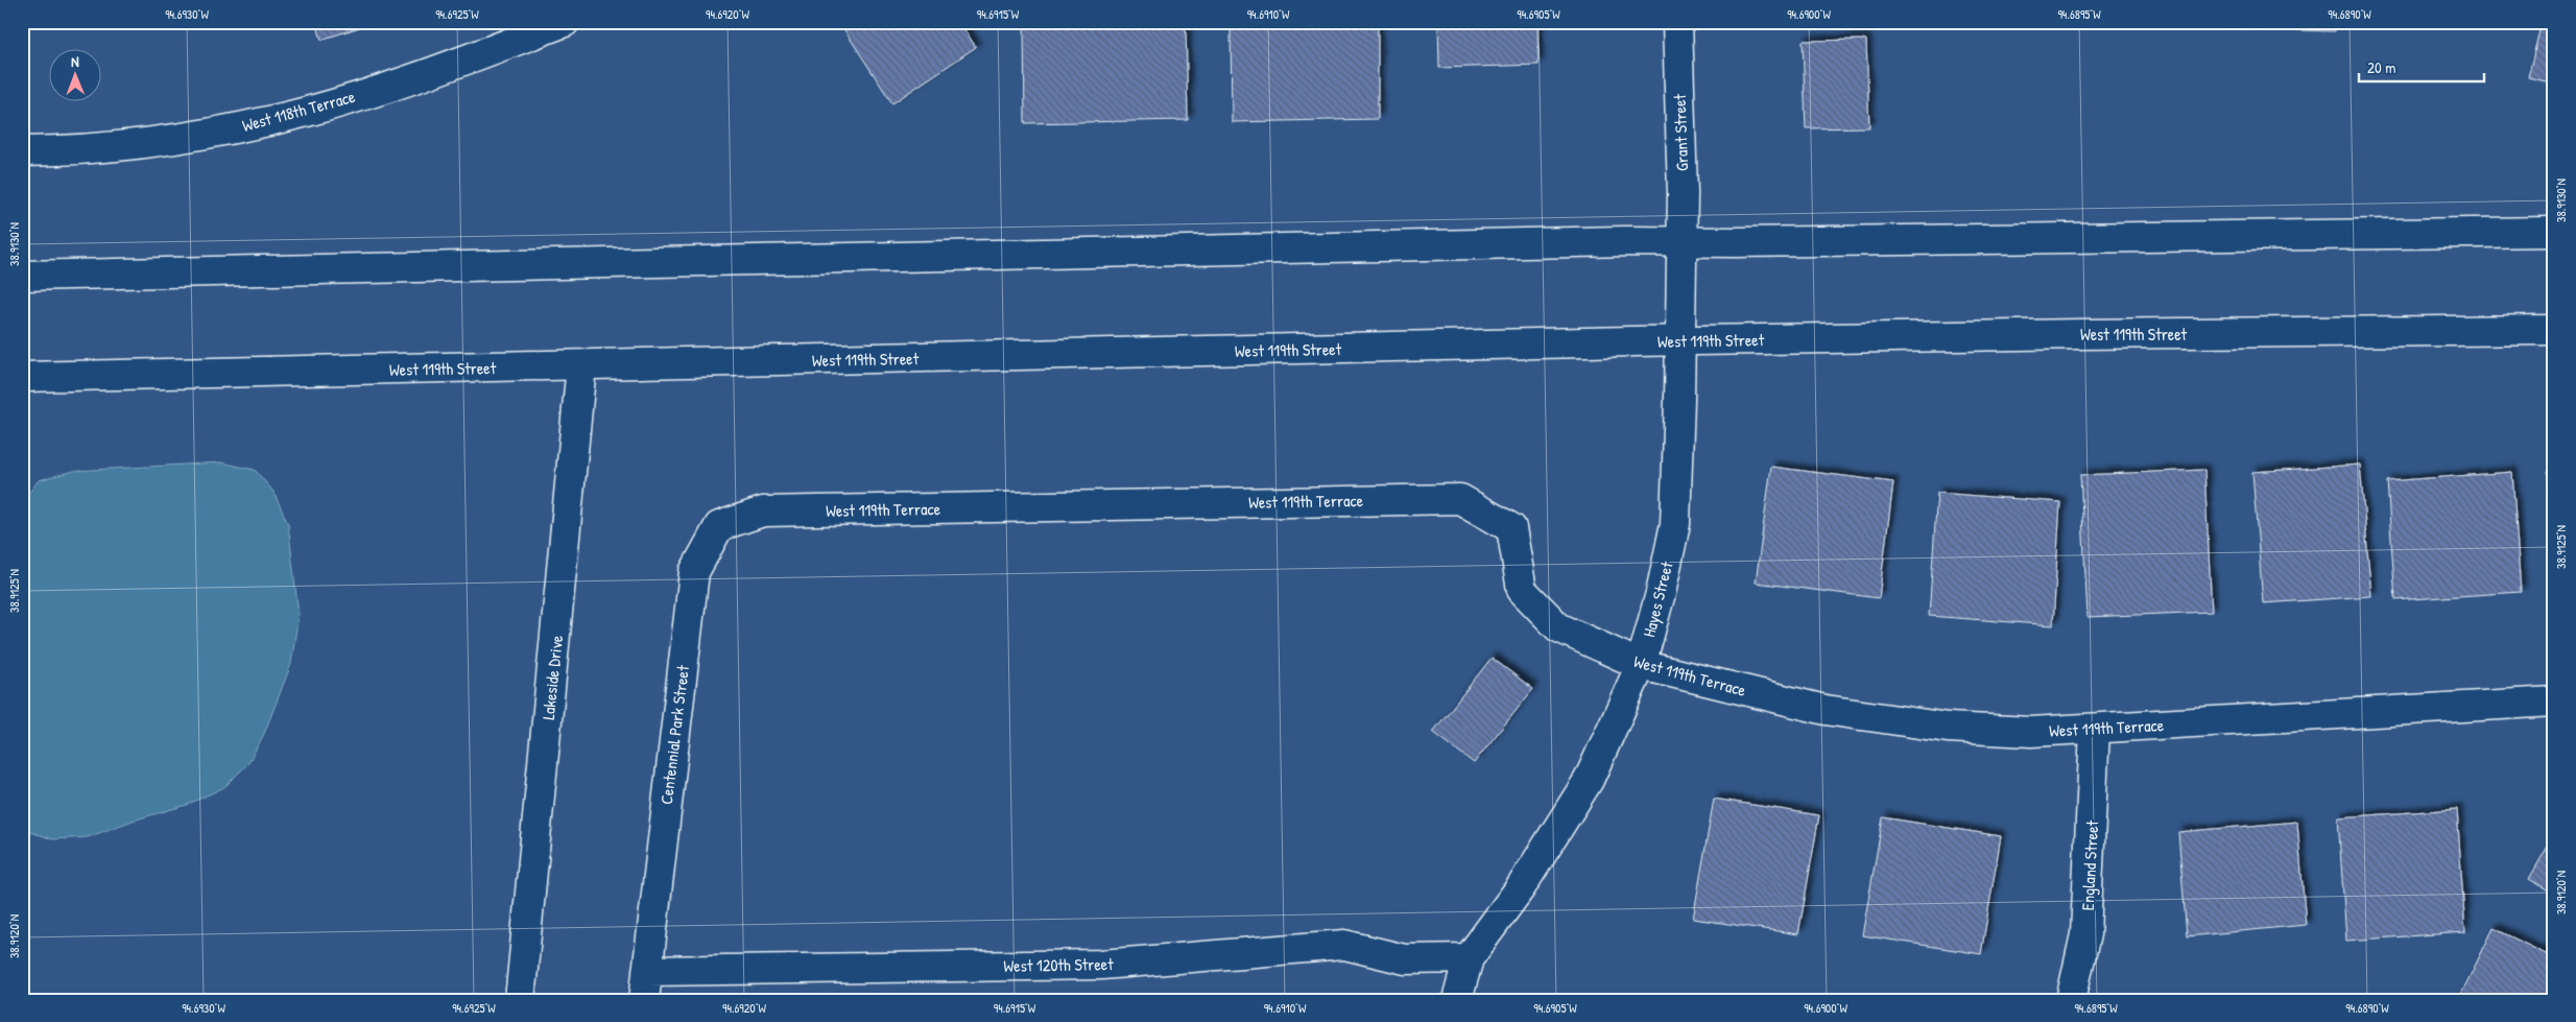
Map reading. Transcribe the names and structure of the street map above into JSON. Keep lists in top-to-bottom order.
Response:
{
  "streets": {
    "street": [
      "West 118th Terrace",
      "Grant Street",
      "West 119th Street",
      "West 119th Terrace",
      "Hayes Street",
      "Lakeside Drive",
      "Centennial Park Street",
      "England Street",
      "West 120th Street"
    ]
  },
  "crossings": [
    ["Grant Street", "Hayes Street"],
    ["West 119th Street", "Hayes Street"],
    ["West 119th Street", "Lakeside Drive"],
    ["West 119th Terrace", "Hayes Street"],
    ["West 119th Terrace", "Centennial Park Street"],
    ["West 119th Terrace", "England Street"],
    ["Hayes Street", "West 120th Street"],
    ["Centennial Park Street", "West 120th Street"]
  ],
  "scale_bar": "20 m",
  "north": "top",
  "coordinates": [
    "94.6930°W",
    "94.6925°W",
    "94.6920°W",
    "94.6915°W",
    "94.6910°W",
    "94.6905°W",
    "94.6900°W",
    "94.6895°W",
    "94.6890°W",
    "38.9130°N",
    "38.9125°N",
    "38.9120°N"
  ]
}
